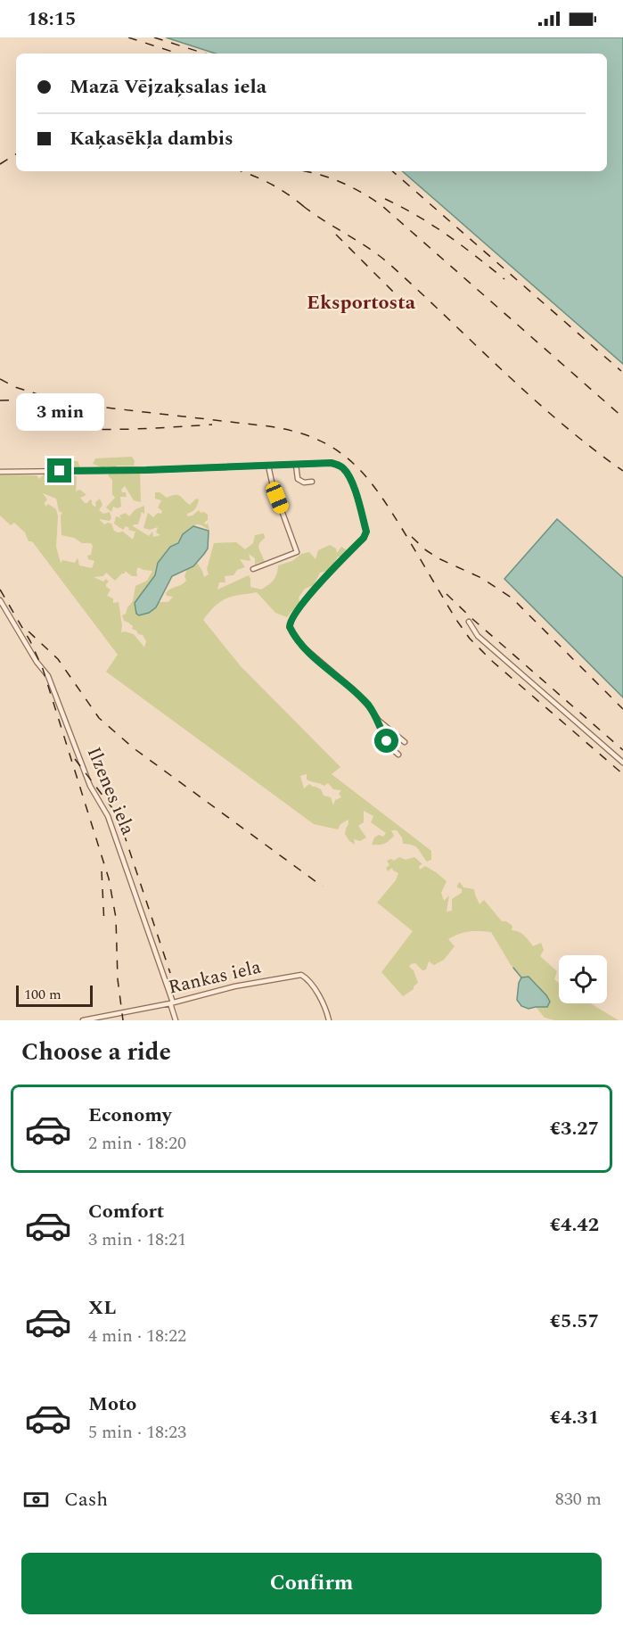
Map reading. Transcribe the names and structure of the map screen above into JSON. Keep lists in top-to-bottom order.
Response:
{
  "streets": {
    "street": ["Ilzenes iela", "Rankas iela"]
  },
  "crossings": [
    ["Ilzenes iela", "Rankas iela"]
  ],
  "districts": ["Eksportosta"],
  "scale_bar": "100 m",
  "page": {
    "status": "18:15",
    "banner": ["Mazā Vējzaķsalas iela", "Kaķasēkļa dambis"],
    "bubble": "3 min",
    "scale": "100 m",
    "heading": "Choose a ride",
    "list": [
      {
        "name": "Economy",
        "note": "2 min · 18:20",
        "value": "€3.27"
      },
      {
        "name": "Comfort",
        "note": "3 min · 18:21",
        "value": "€4.42"
      },
      {
        "name": "XL",
        "note": "4 min · 18:22",
        "value": "€5.57"
      },
      {
        "name": "Moto",
        "note": "5 min · 18:23",
        "value": "€4.31"
      }
    ],
    "pay": ["Cash", "830 m"],
    "buttons": "Confirm"
  }
}
